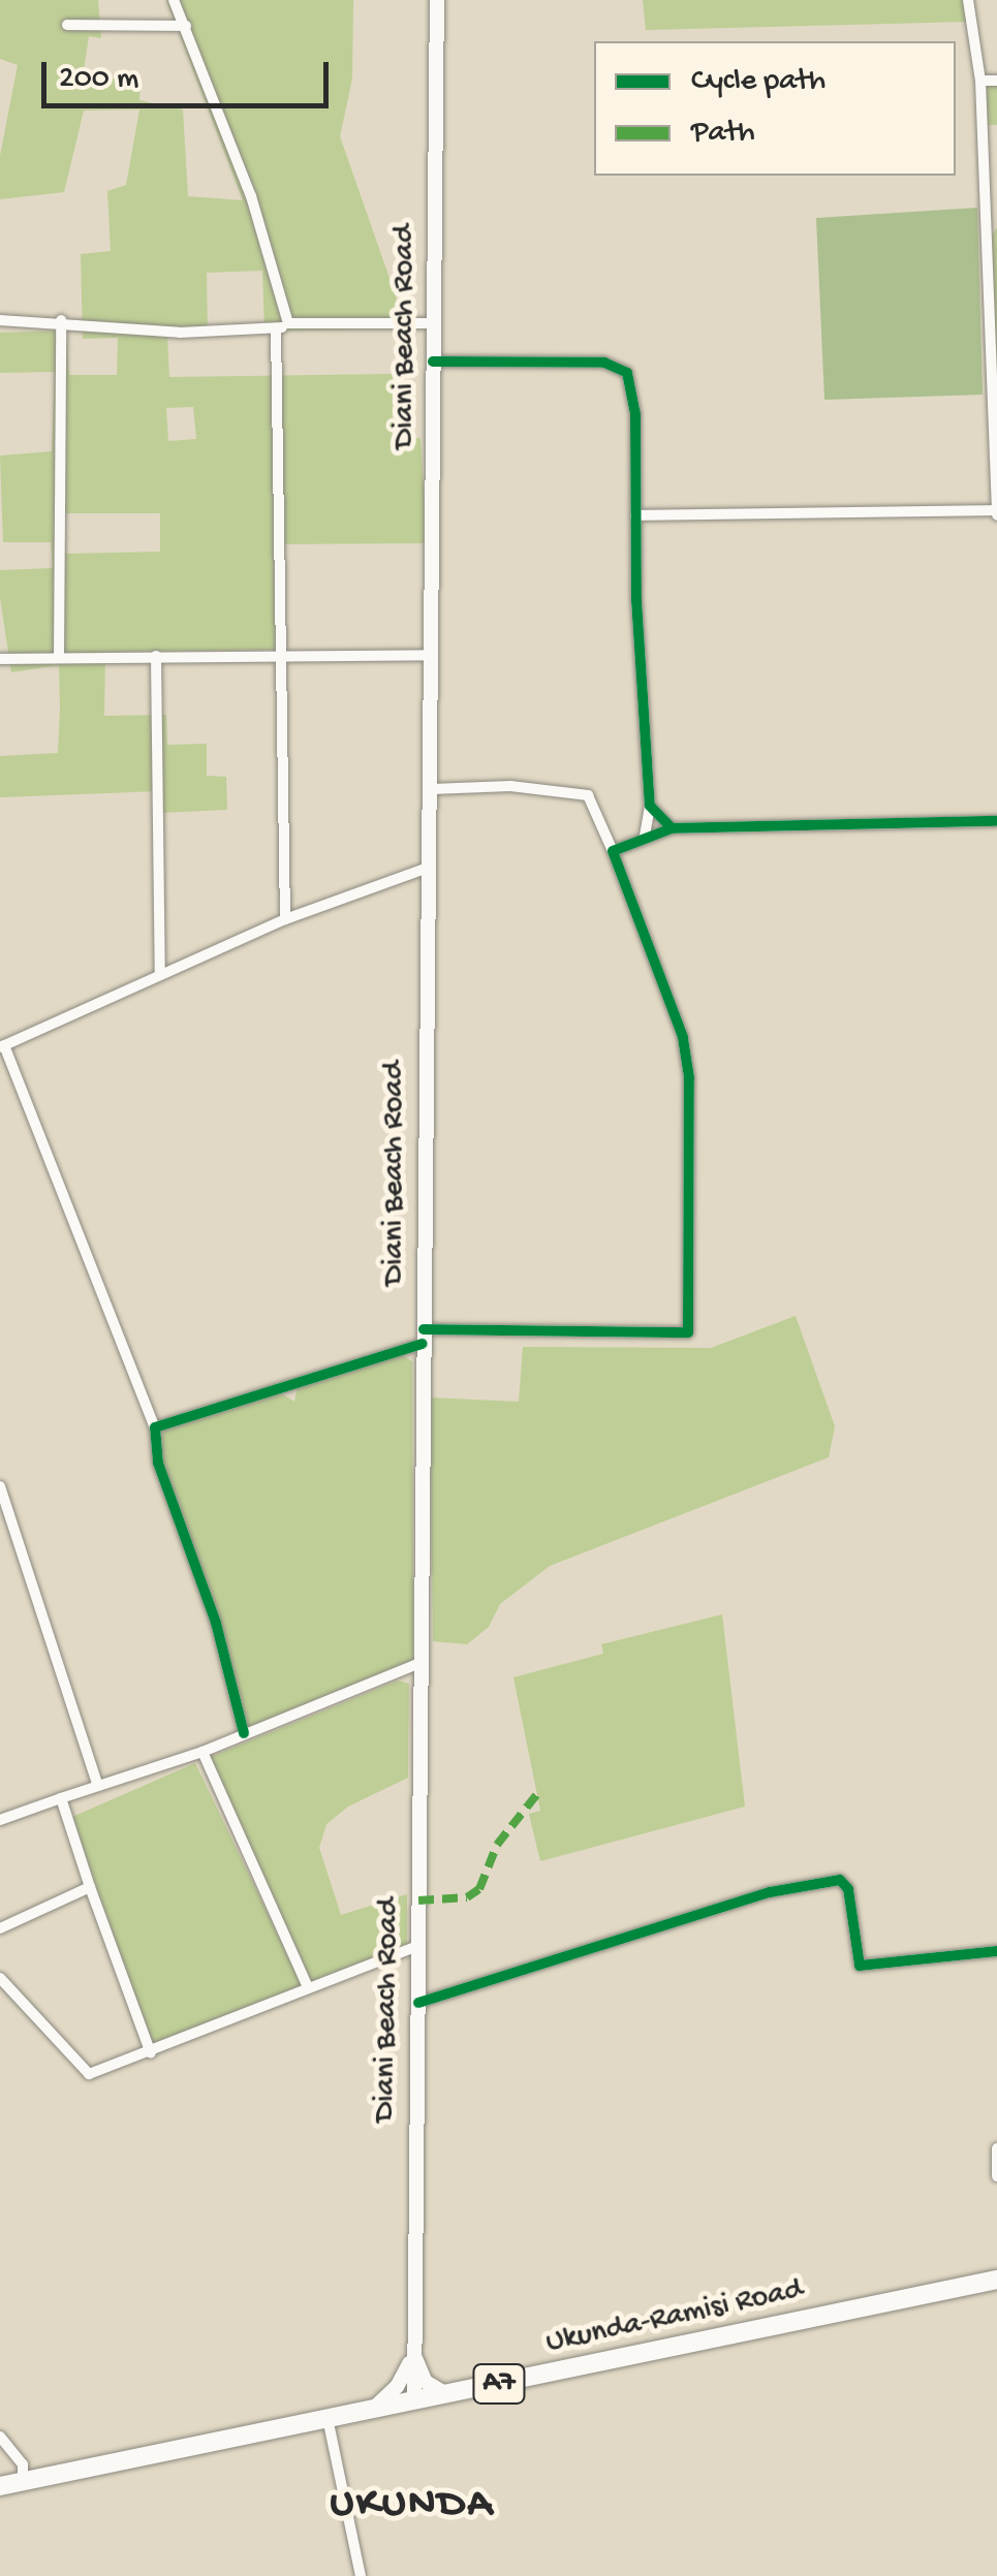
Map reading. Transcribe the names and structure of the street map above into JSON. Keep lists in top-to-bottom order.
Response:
{
  "streets": {
    "highway": ["Ukunda-Ramisi Road", "A7"],
    "main road": ["Diani Beach Road"]
  },
  "crossings": [
    ["Diani Beach Road", "Ukunda-Ramisi Road"]
  ],
  "districts": ["UKUNDA"],
  "legend": ["Cycle path", "Path"],
  "scale_bar": "200 m"
}
